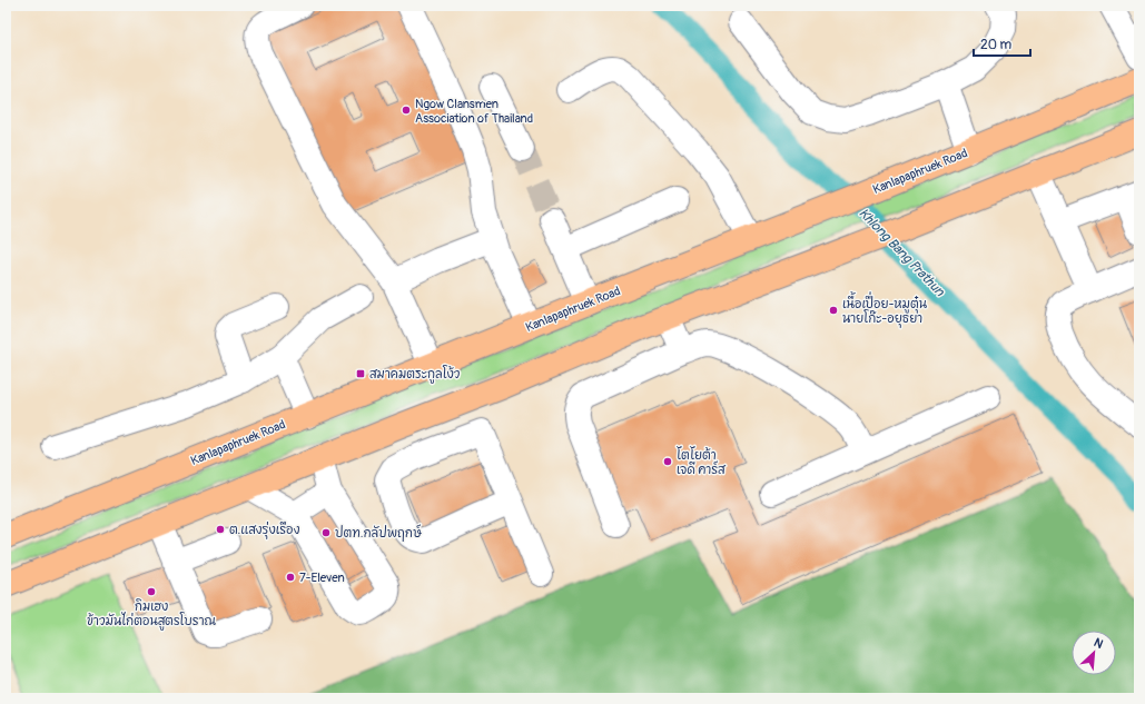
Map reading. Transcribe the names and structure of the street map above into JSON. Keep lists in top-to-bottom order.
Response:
{
  "streets": {
    "main road": ["Kanlapaphruek Road"]
  },
  "water": ["Khlong Bang Prathun"],
  "places": {
    "other": [
      "Ngow Clansmen Association of Thailand",
      "เนื้อเปื่อย-หมูตุ๋น นายโก๊ะ-อยุธยา",
      "โตโยต้า เจดี คาร์ส",
      "ต.แสงรุ่งเรือง",
      "ปตท.กลัปพฤกษ์",
      "7-Eleven",
      "กิมเฮง ข้าวมันไก่ตอนสูตรโบราณ"
    ],
    "transit": ["สมาคมตระกูลโง้ว"]
  },
  "scale_bar": "20 m",
  "north": "top right"
}
